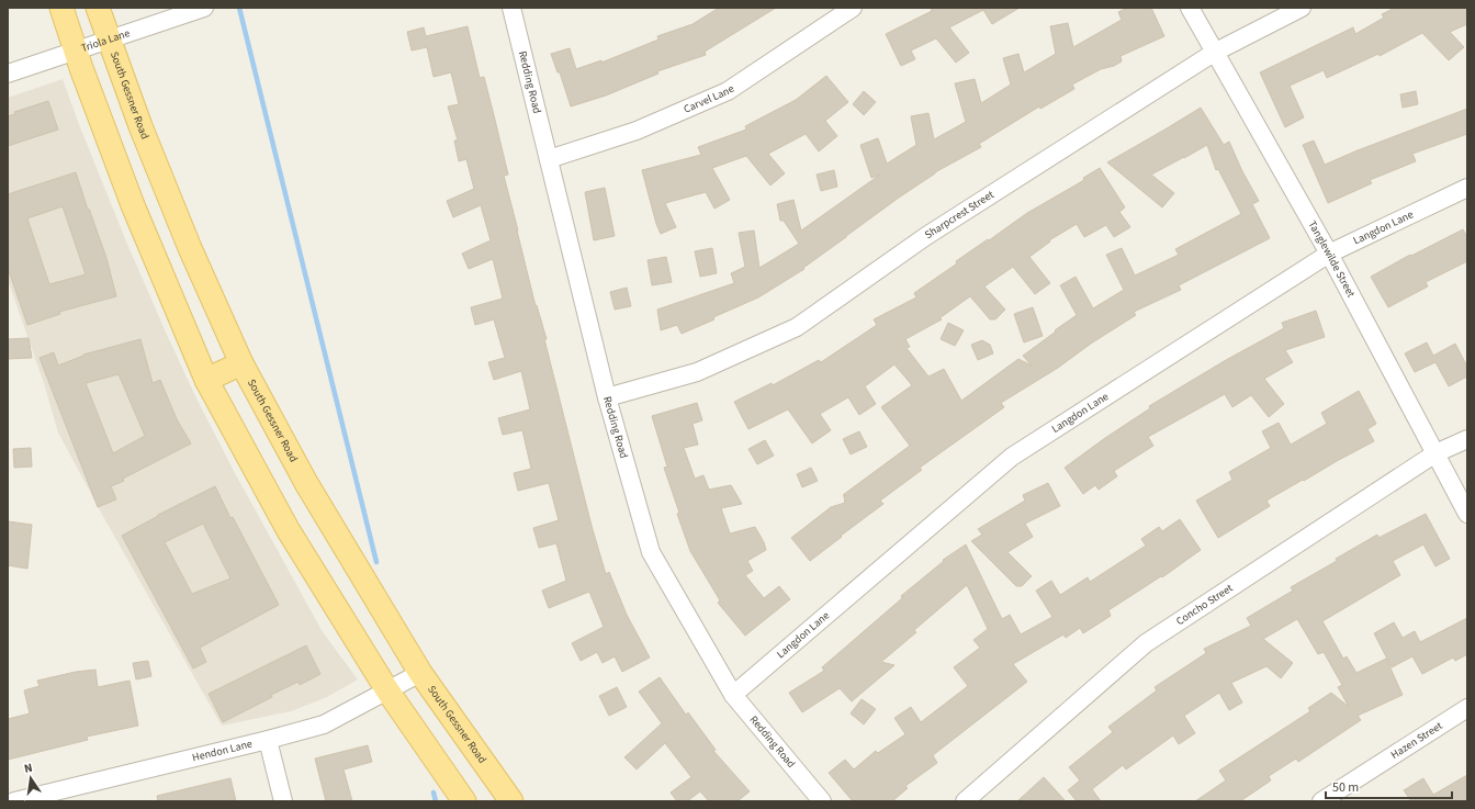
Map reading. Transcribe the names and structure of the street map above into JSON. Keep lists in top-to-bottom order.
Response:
{
  "streets": {
    "main road": ["South Gessner Road"],
    "street": [
      "Triola Lane",
      "Redding Road",
      "Carvel Lane",
      "Sharpcrest Street",
      "Langdon Lane",
      "Tanglewilde Street",
      "Concho Street",
      "Hazen Street",
      "Hendon Lane"
    ]
  },
  "crossings": [
    ["Triola Lane", "South Gessner Road"],
    ["Redding Road", "Carvel Lane"],
    ["Redding Road", "Sharpcrest Street"],
    ["Redding Road", "Langdon Lane"],
    ["South Gessner Road", "Hendon Lane"],
    ["Sharpcrest Street", "Tanglewilde Street"],
    ["Langdon Lane", "Tanglewilde Street"],
    ["Tanglewilde Street", "Concho Street"]
  ],
  "scale_bar": "50 m",
  "north": "top"
}
